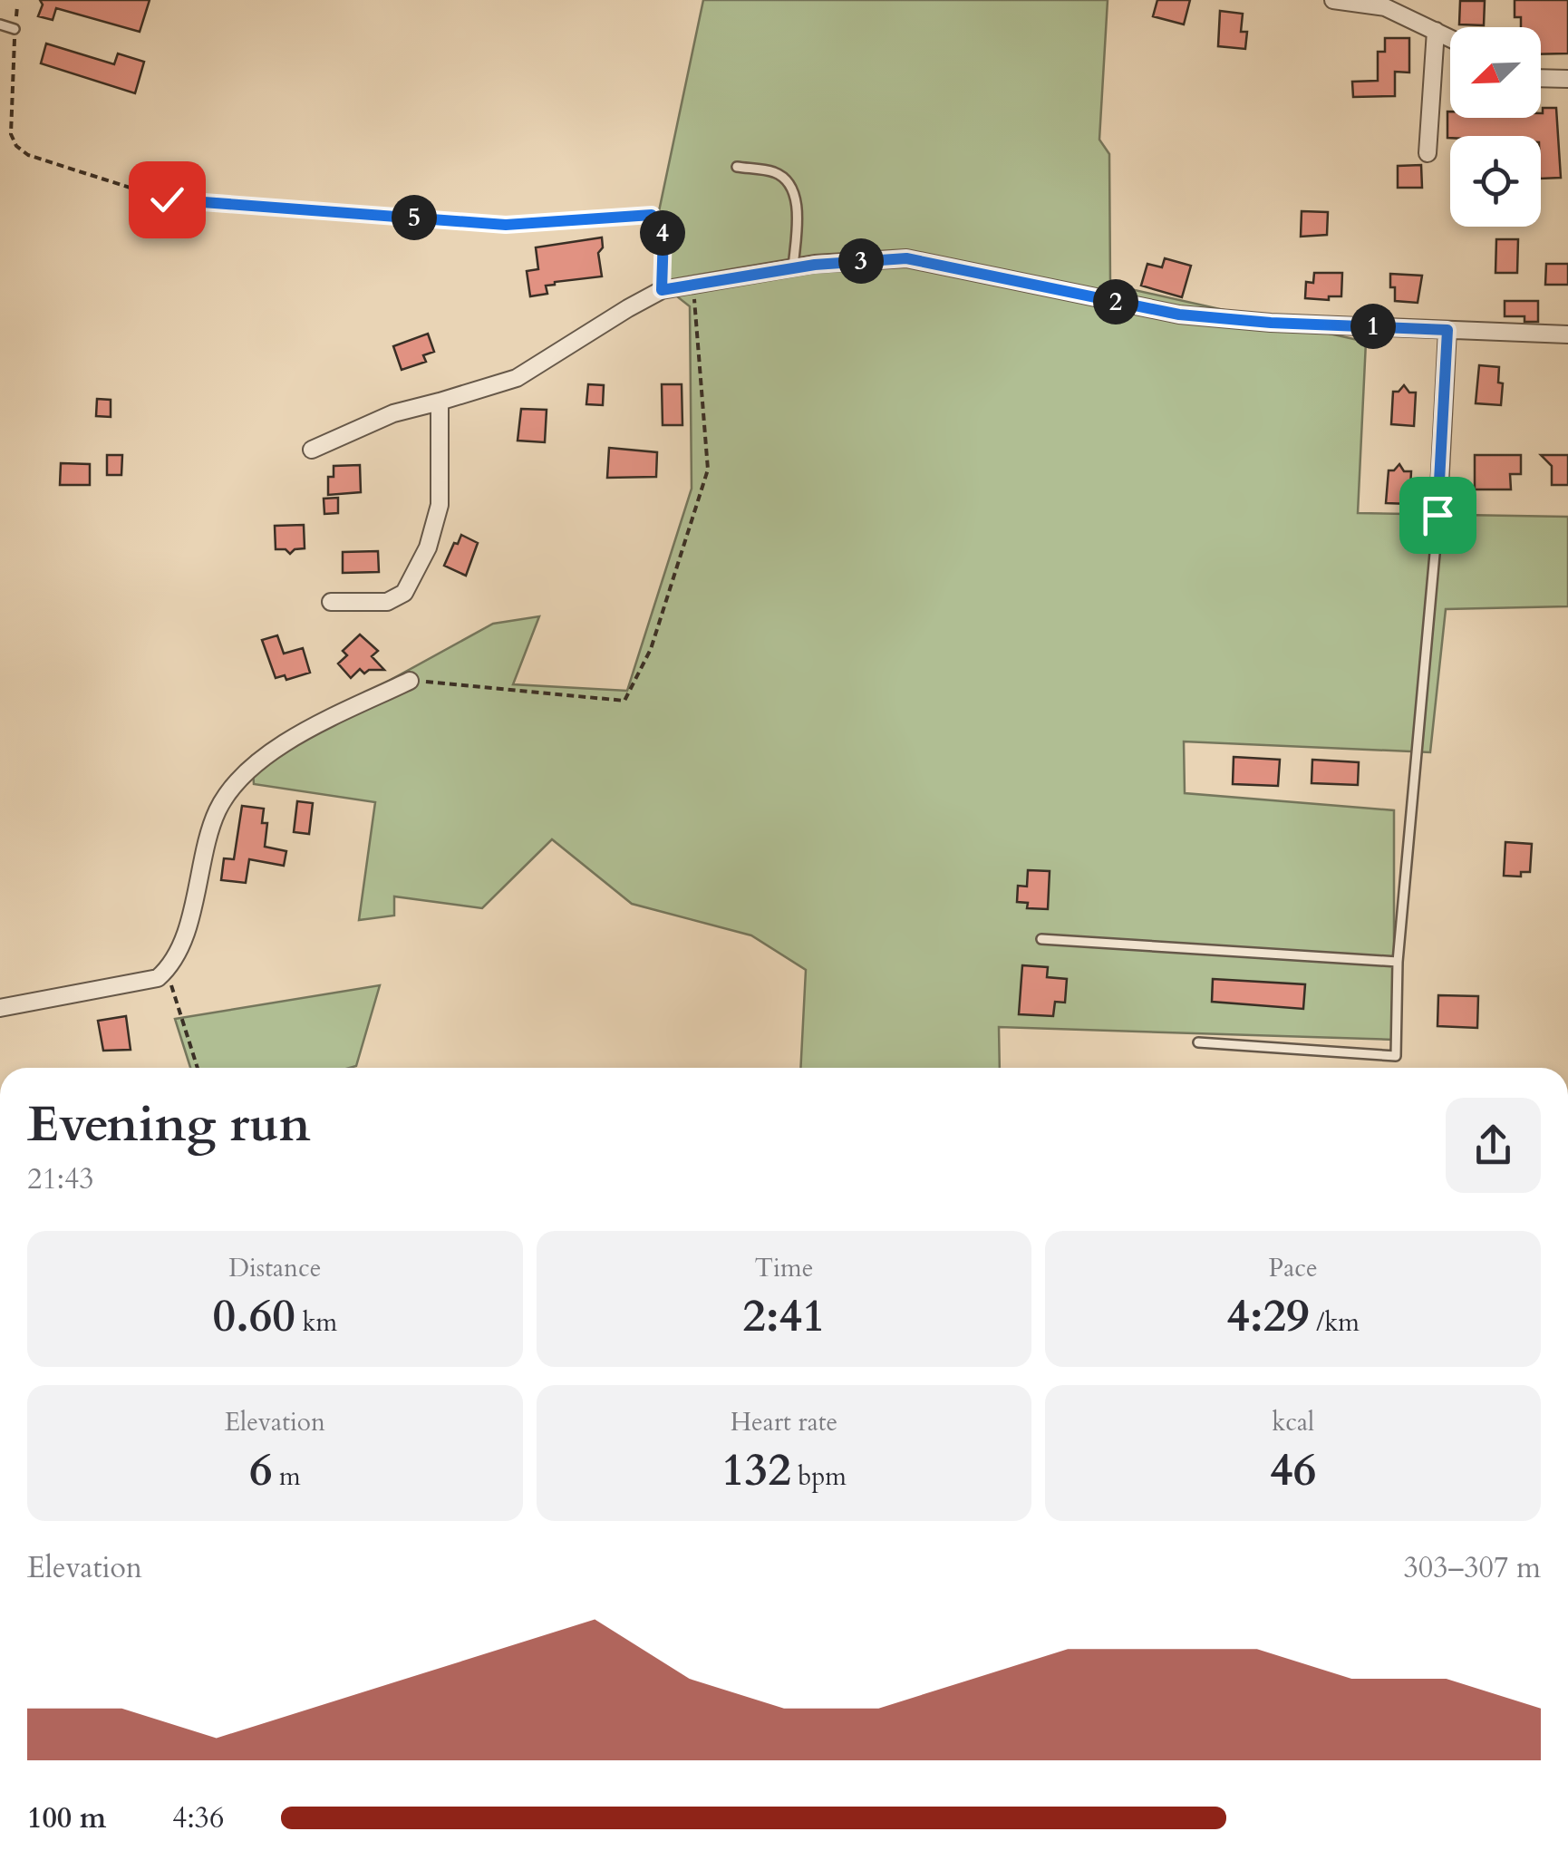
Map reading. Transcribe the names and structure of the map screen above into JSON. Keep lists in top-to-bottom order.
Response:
{
  "north": "bottom left",
  "page": {
    "pins": [
      "5",
      "4",
      "3",
      "2",
      "1"
    ],
    "heading": ["Evening run", "21:43"],
    "stats": [
      ["Distance", "0.60 km"],
      ["Time", "2:41"],
      ["Pace", "4:29 /km"],
      ["Elevation", "6 m"],
      ["Heart rate", "132 bpm"],
      ["kcal", "46"]
    ],
    "chart": ["Elevation", "303–307 m"],
    "list": [
      {
        "name": "100 m",
        "note": "4:36"
      }
    ]
  }
}
